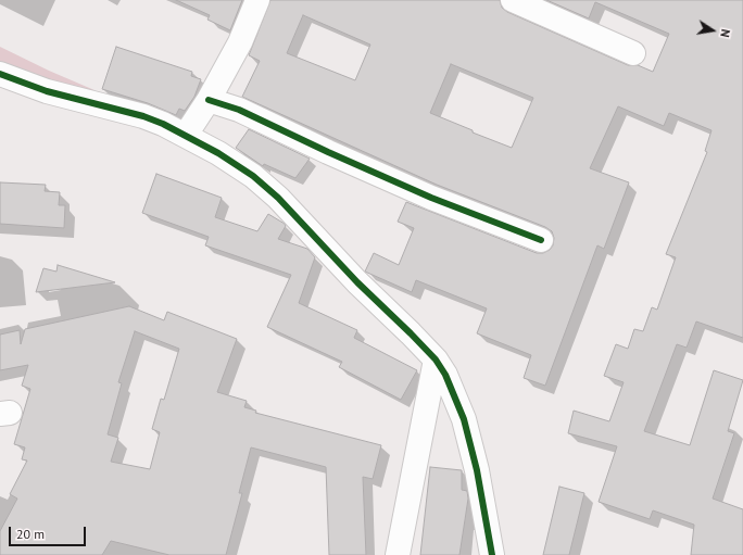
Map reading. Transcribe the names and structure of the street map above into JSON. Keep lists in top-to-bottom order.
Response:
{
  "scale_bar": "20 m",
  "north": "right"
}
